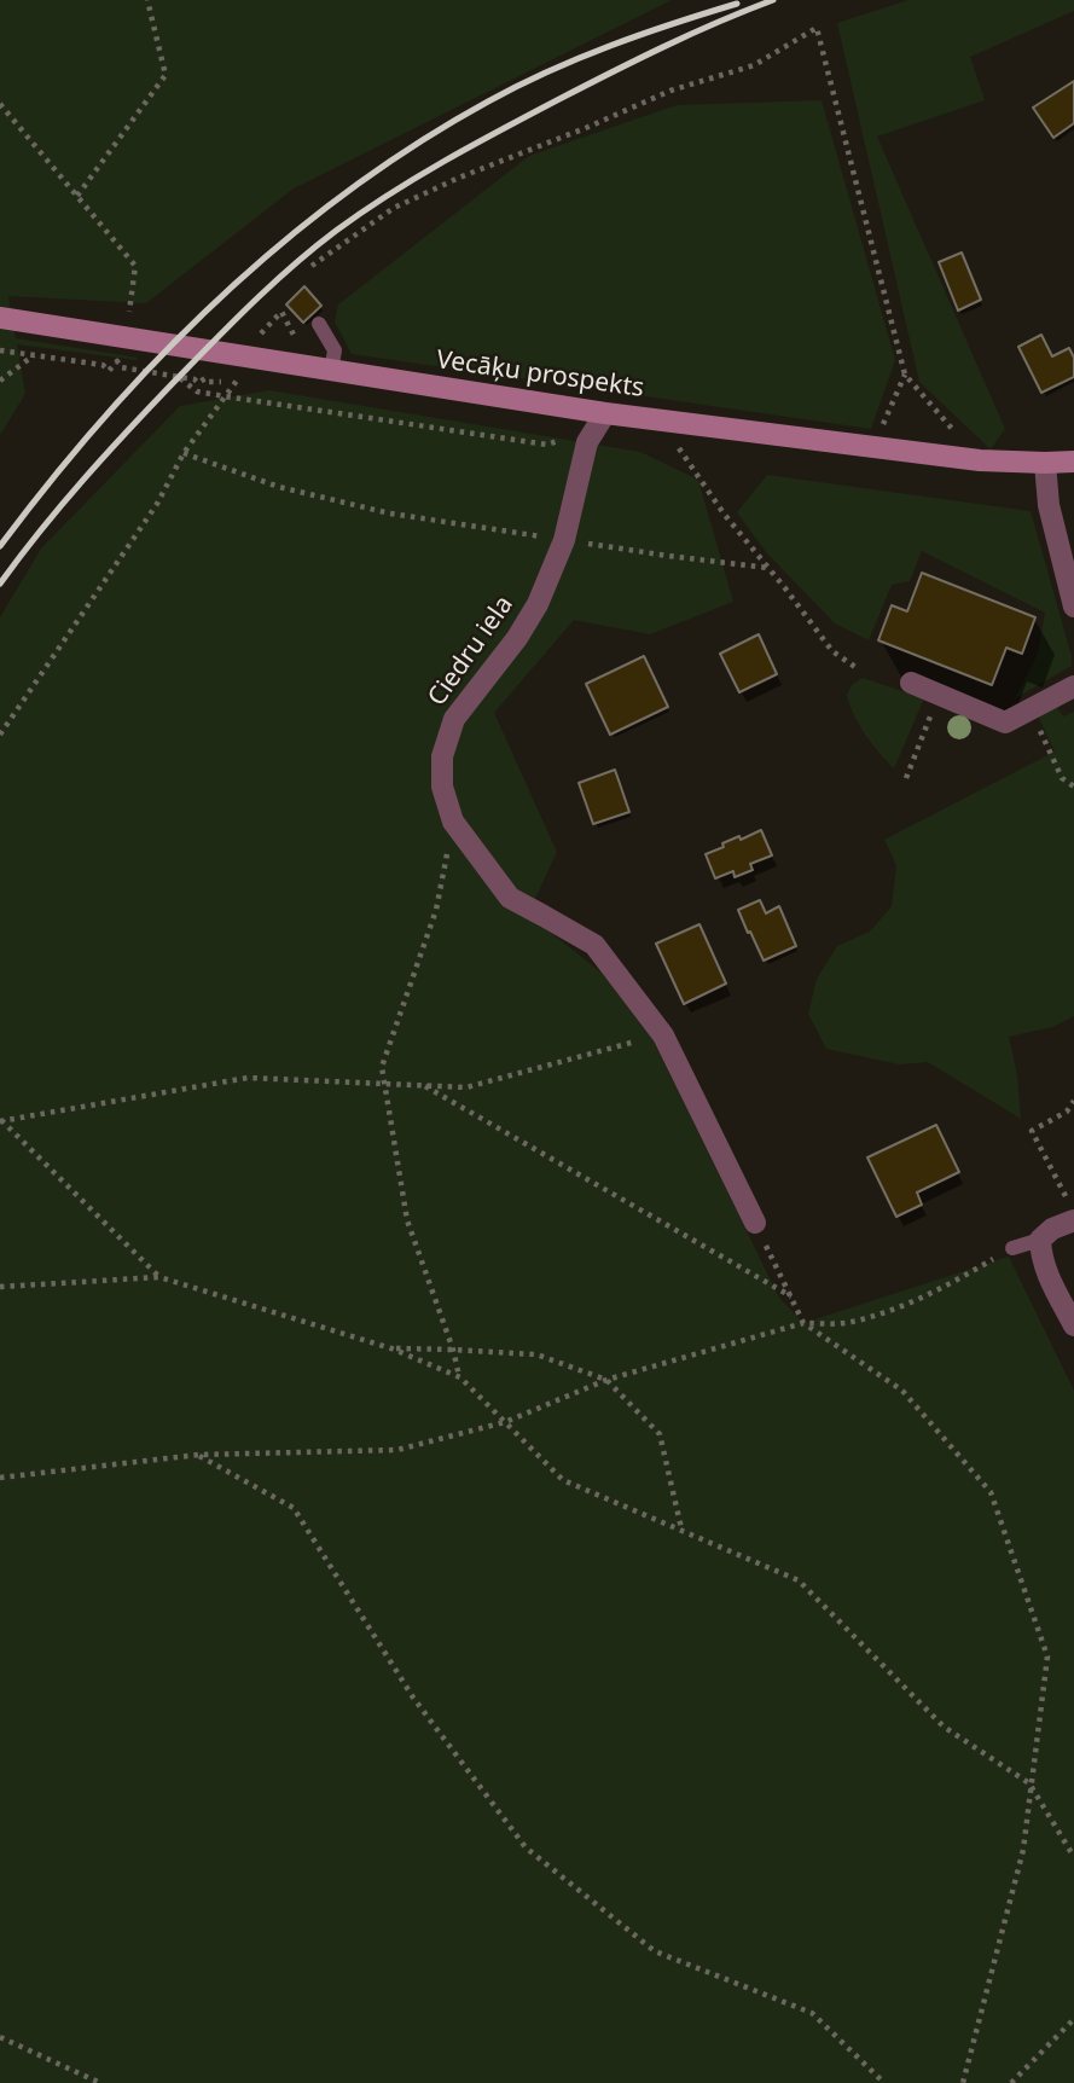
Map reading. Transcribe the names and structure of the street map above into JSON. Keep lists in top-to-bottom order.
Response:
{
  "streets": {
    "main road": ["Vecāķu prospekts"],
    "street": ["Ciedru iela"]
  },
  "crossings": [
    ["Vecāķu prospekts", "Ciedru iela"]
  ]
}
